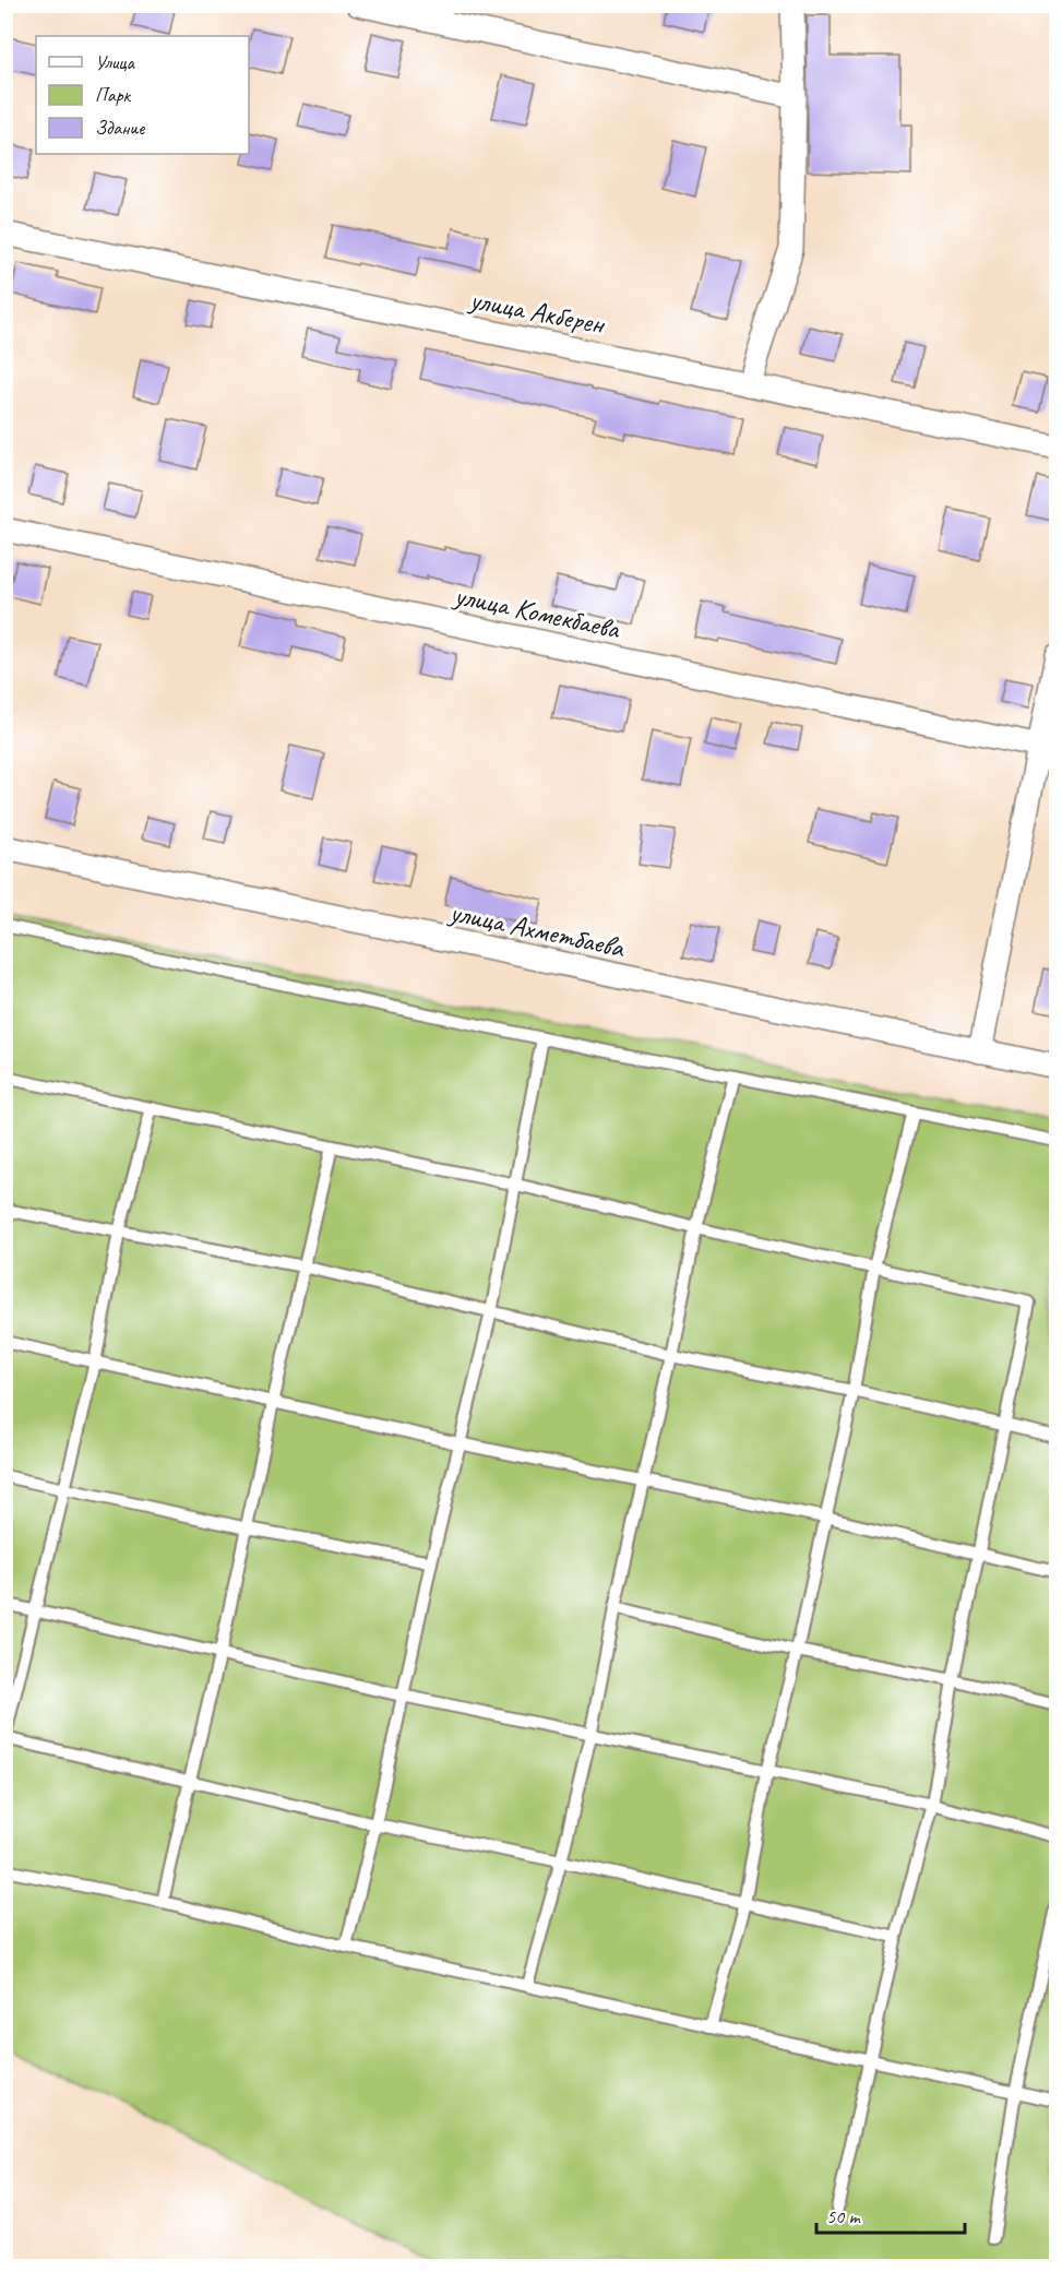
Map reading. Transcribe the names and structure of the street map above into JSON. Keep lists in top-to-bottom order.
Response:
{
  "streets": {
    "street": ["улица Акберен", "улица Комекбаева", "улица Ахметбаева"]
  },
  "legend": ["Улица", "Парк", "Здание"],
  "scale_bar": "50 m"
}
